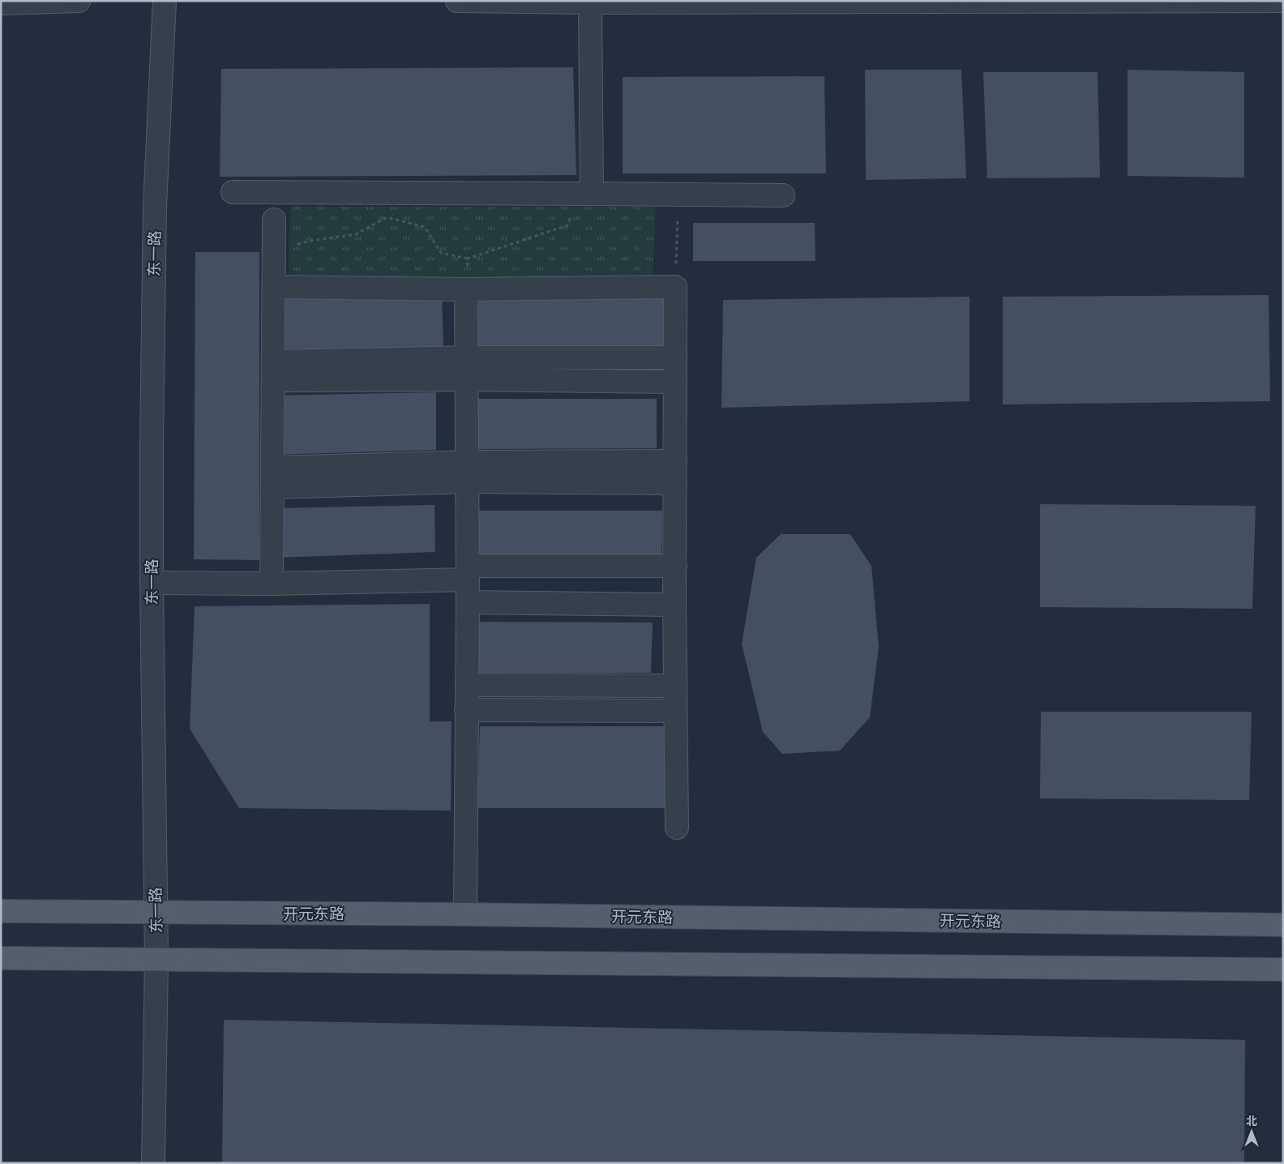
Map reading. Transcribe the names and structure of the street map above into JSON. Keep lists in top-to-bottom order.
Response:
{
  "streets": {
    "main road": ["开元东路"],
    "street": ["东一路"]
  },
  "crossings": [
    ["东一路", "开元东路"]
  ],
  "north": "top"
}
